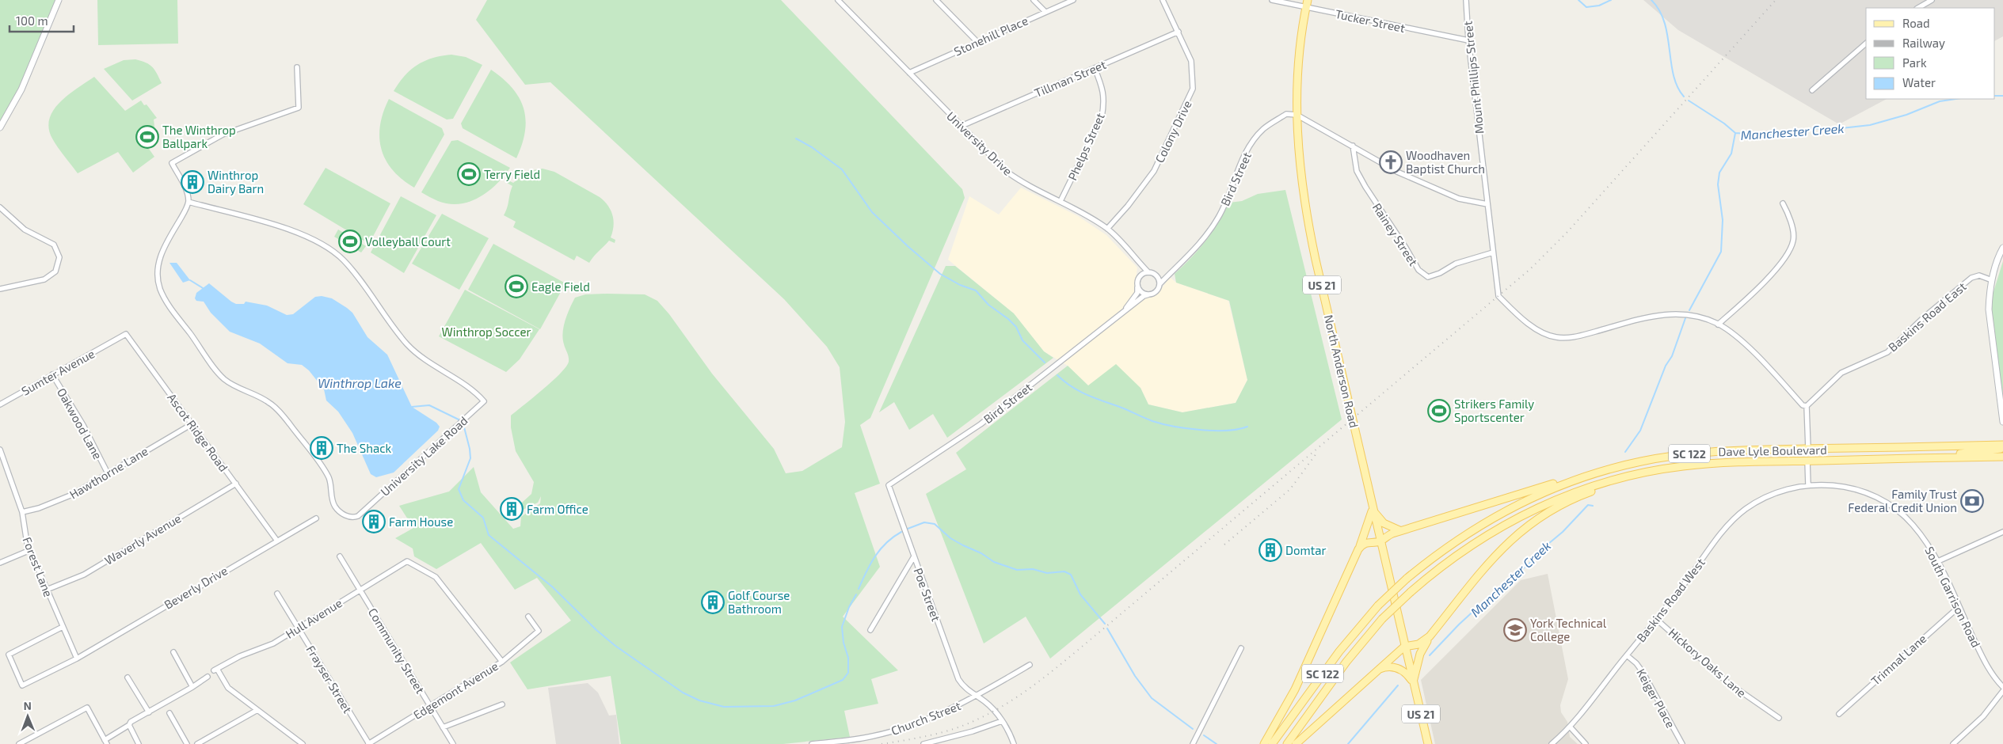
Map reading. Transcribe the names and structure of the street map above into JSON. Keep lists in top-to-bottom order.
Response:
{
  "streets": {
    "main road": [
      "US 21",
      "North Anderson Road",
      "Dave Lyle Boulevard",
      "SC 122"
    ],
    "street": [
      "Tucker Street",
      "Stonehill Place",
      "Mount Phillips Street",
      "Tillman Street",
      "Colony Drive",
      "University Drive",
      "Phelps Street",
      "Bird Street",
      "Rainey Street",
      "Baskins Road East",
      "Sumter Avenue",
      "Oakwood Lane",
      "Ascot Ridge Road",
      "University Lake Road",
      "Hawthorne Lane",
      "Waverly Avenue",
      "Forest Lane",
      "Beverly Drive",
      "Poe Street",
      "South Garrison Road",
      "Baskins Road West",
      "Hull Avenue",
      "Community Street",
      "Trimnal Lane",
      "Hickory Oaks Lane",
      "Frayser Street",
      "Edgemont Avenue",
      "Keiger Place",
      "Church Street"
    ]
  },
  "crossings": [
    ["Tucker Street", "Mount Phillips Street"],
    ["Tucker Street", "North Anderson Road"],
    ["Stonehill Place", "University Drive"],
    ["Mount Phillips Street", "Rainey Street"],
    ["Tillman Street", "Colony Drive"],
    ["Tillman Street", "University Drive"],
    ["Tillman Street", "Phelps Street"],
    ["Colony Drive", "University Drive"],
    ["University Drive", "Phelps Street"],
    ["University Drive", "Bird Street"],
    ["Bird Street", "North Anderson Road"],
    ["Bird Street", "Poe Street"],
    ["US 21", "North Anderson Road"],
    ["Sumter Avenue", "Oakwood Lane"],
    ["Sumter Avenue", "Ascot Ridge Road"],
    ["Oakwood Lane", "Hawthorne Lane"],
    ["Ascot Ridge Road", "Hawthorne Lane"],
    ["Ascot Ridge Road", "Waverly Avenue"],
    ["Ascot Ridge Road", "Beverly Drive"],
    ["Hawthorne Lane", "Forest Lane"],
    ["Waverly Avenue", "Forest Lane"],
    ["Forest Lane", "Beverly Drive"],
    ["Poe Street", "Church Street"],
    ["South Garrison Road", "Baskins Road West"],
    ["South Garrison Road", "Trimnal Lane"],
    ["Baskins Road West", "Hickory Oaks Lane"],
    ["Baskins Road West", "Keiger Place"],
    ["Hull Avenue", "Community Street"],
    ["Hull Avenue", "Frayser Street"],
    ["Hull Avenue", "Edgemont Avenue"],
    ["Community Street", "Edgemont Avenue"],
    ["Frayser Street", "Edgemont Avenue"]
  ],
  "water": ["Manchester Creek", "Winthrop Lake"],
  "parks": ["Winthrop Soccer"],
  "places": {
    "sports": [
      "The Winthrop Ballpark",
      "Terry Field",
      "Volleyball Court",
      "Eagle Field",
      "Strikers Family Sportscenter"
    ],
    "church": ["Woodhaven Baptist Church"],
    "building": [
      "Winthrop Dairy Barn",
      "The Shack",
      "Farm Office",
      "Farm House",
      "Domtar",
      "Golf Course Bathroom"
    ],
    "bank": ["Family Trust Federal Credit Union"],
    "school or university": ["York Technical College"]
  },
  "legend": [
    "Road",
    "Railway",
    "Park",
    "Water"
  ],
  "scale_bar": "100 m",
  "north": "top"
}
